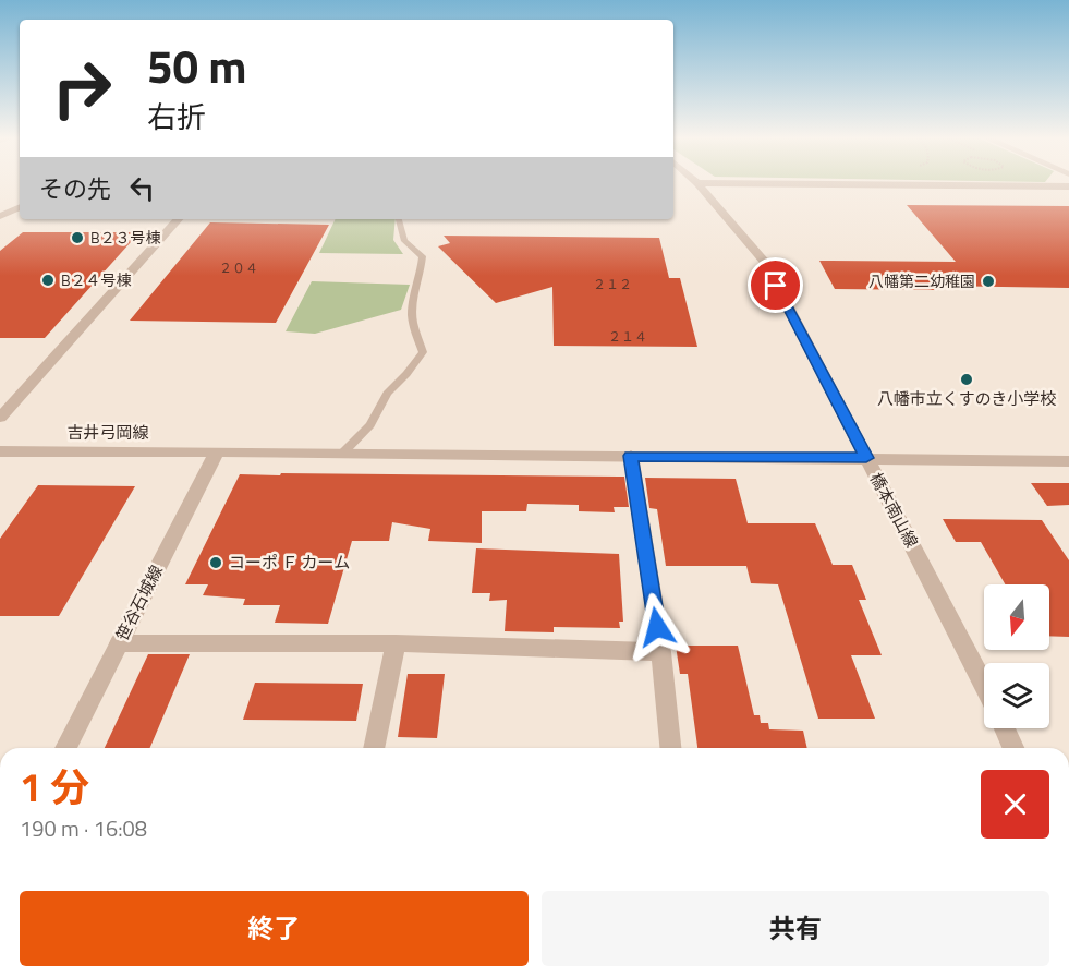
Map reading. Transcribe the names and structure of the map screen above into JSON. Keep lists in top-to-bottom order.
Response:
{
  "streets": {
    "street": ["吉井弓岡線", "橋本南山線", "笹谷石城線"]
  },
  "crossings": [
    ["吉井弓岡線", "橋本南山線"],
    ["吉井弓岡線", "笹谷石城線"]
  ],
  "places": [
    "B２３号棟",
    "B２４号棟",
    "八幡第二幼稚園",
    "八幡市立くすのき小学校",
    "コーポ Ｆ カーム"
  ],
  "house_numbers": ["２０４", "２１２", "２１４"],
  "north": "bottom",
  "page": {
    "turn": ["50 m", "右折"],
    "then": "その先",
    "heading": ["1 分", "190 m · 16:08"],
    "buttons": ["終了", "共有"]
  }
}
